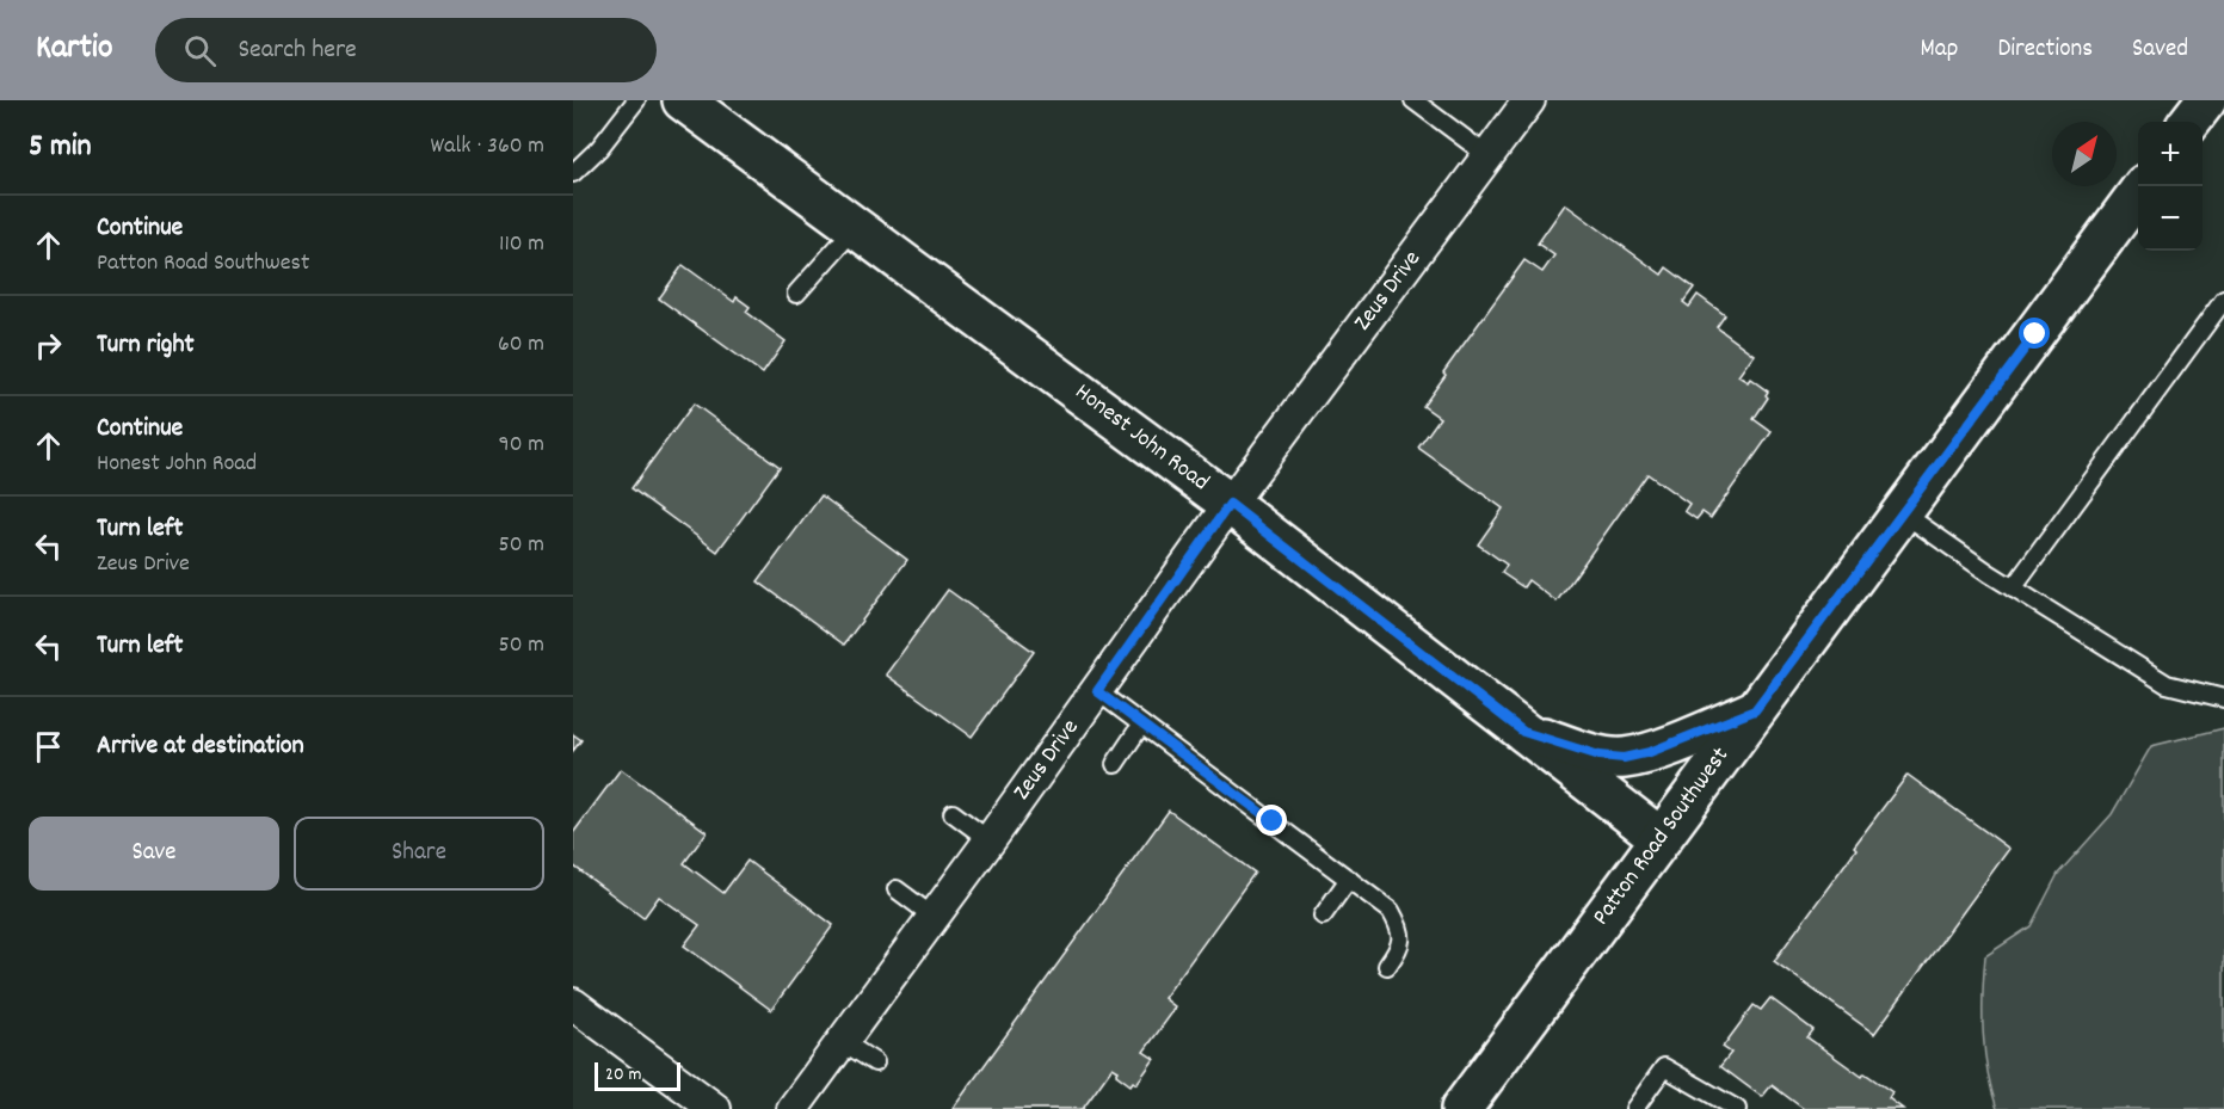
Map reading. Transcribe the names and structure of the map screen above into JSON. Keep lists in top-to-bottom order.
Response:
{
  "streets": {
    "main road": ["Honest John Road", "Patton Road Southwest"],
    "street": ["Zeus Drive"]
  },
  "crossings": [
    ["Zeus Drive", "Honest John Road"],
    ["Honest John Road", "Patton Road Southwest"]
  ],
  "scale_bar": "20 m",
  "north": "top right",
  "page": {
    "header": "Kartio",
    "search": "Search here",
    "nav": ["Map", "Directions", "Saved"],
    "heading": ["5 min", "Walk · 360 m"],
    "map_buttons": ["+", "−"],
    "list": [
      ["Continue", "Patton Road Southwest", "110 m"],
      ["Turn right", "60 m"],
      ["Continue", "Honest John Road", "90 m"],
      ["Turn left", "Zeus Drive", "50 m"],
      ["Turn left", "50 m"],
      "Arrive at destination"
    ],
    "buttons": ["Save", "Share"],
    "scale": "20 m"
  }
}
